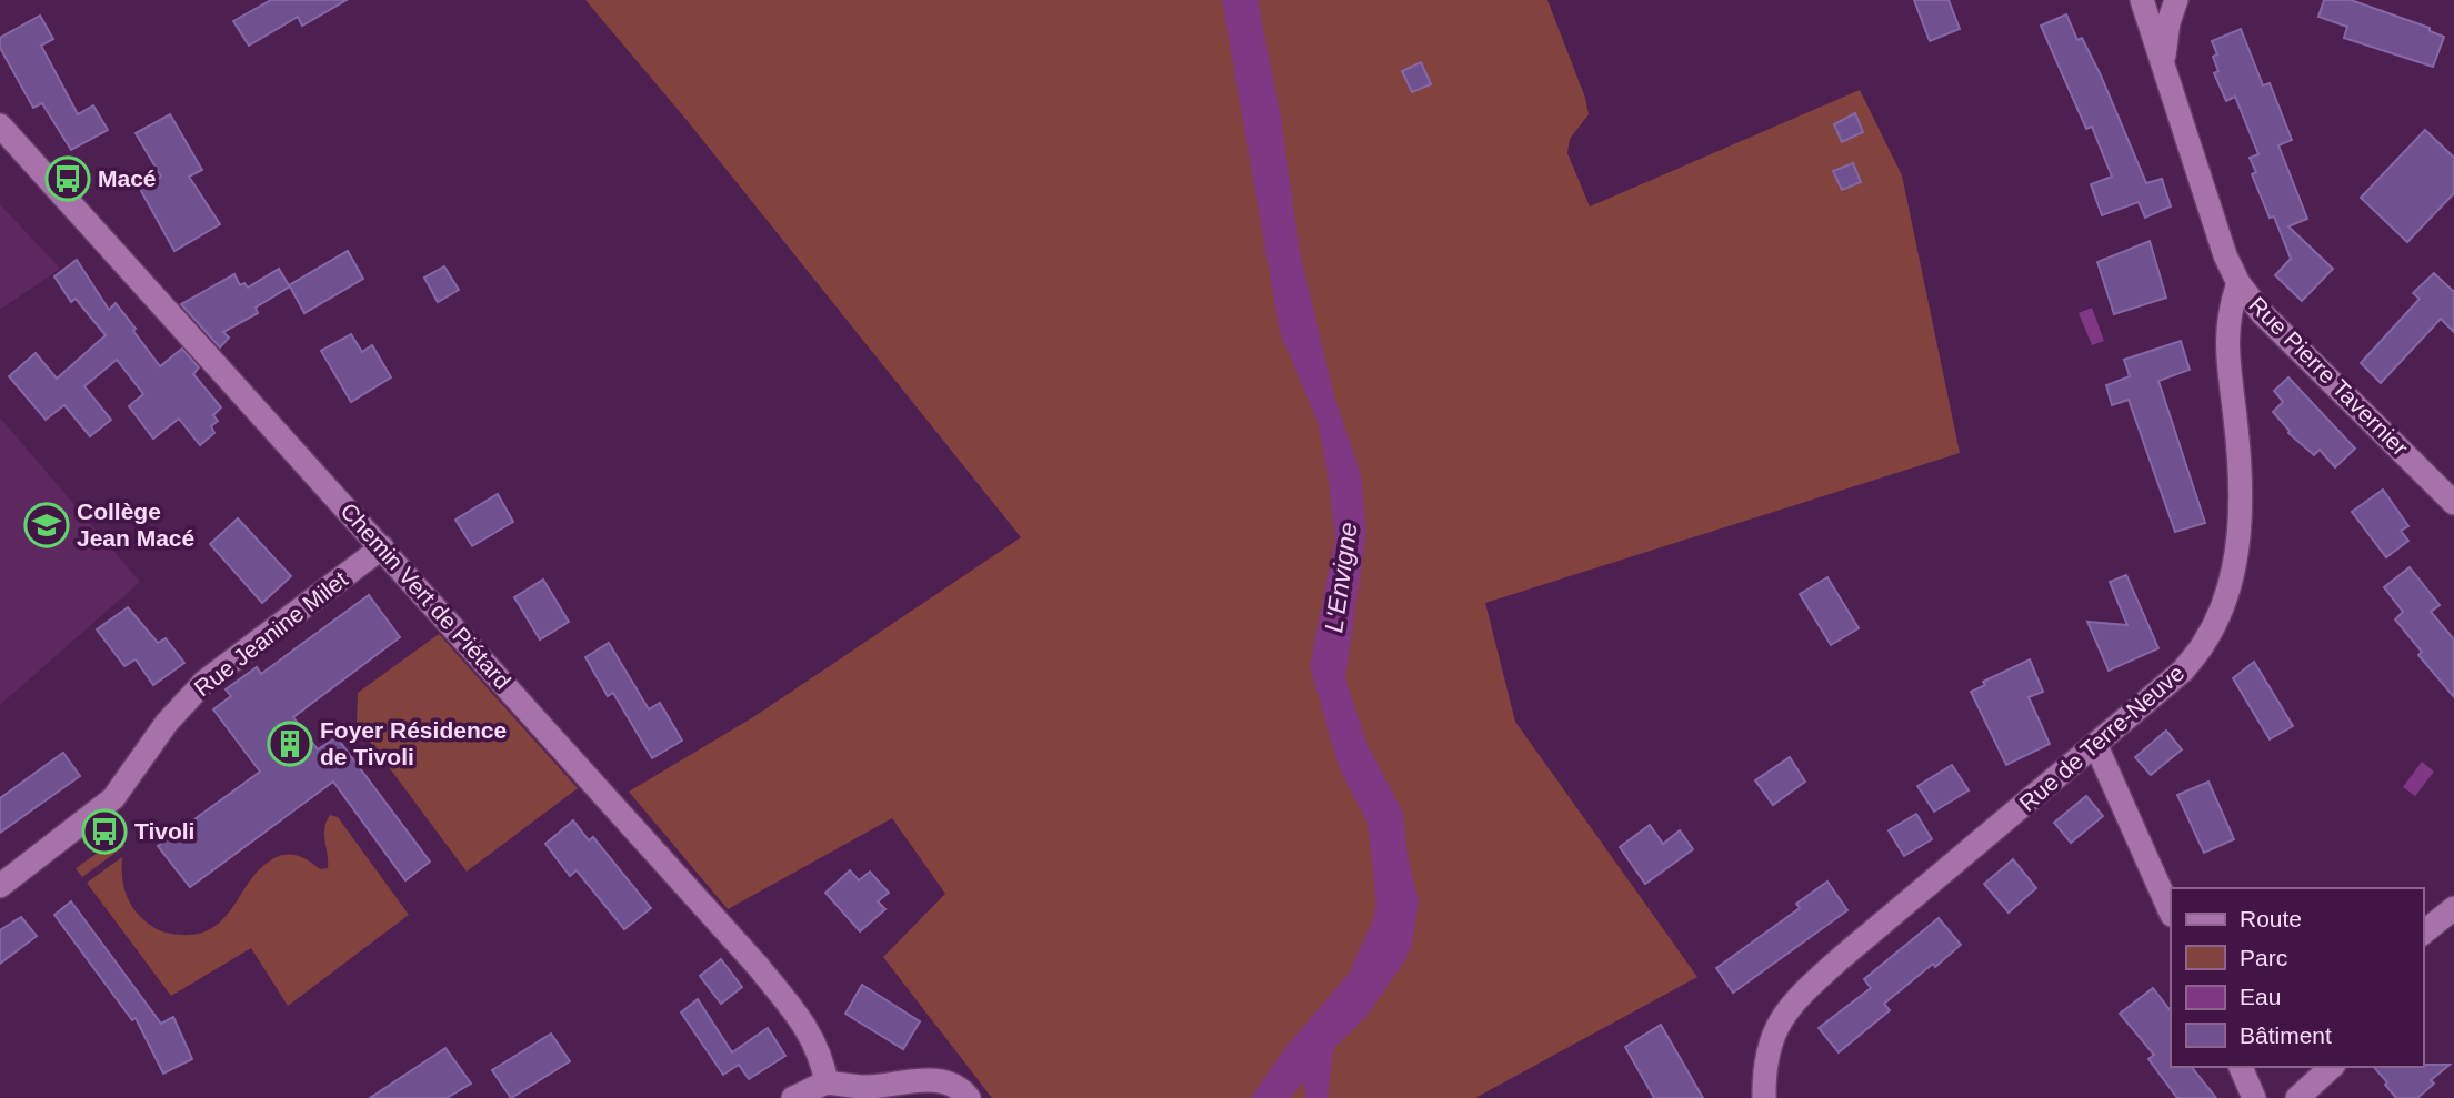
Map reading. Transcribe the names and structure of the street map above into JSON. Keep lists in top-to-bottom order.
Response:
{
  "streets": {
    "street": [
      "Rue Pierre Tavernier",
      "Chemin Vert de Piétard",
      "Rue Jeanine Milet",
      "Rue de Terre-Neuve"
    ]
  },
  "crossings": [
    ["Rue Pierre Tavernier", "Rue de Terre-Neuve"],
    ["Chemin Vert de Piétard", "Rue Jeanine Milet"]
  ],
  "water": ["L'Envigne"],
  "places": {
    "bus stop": ["Macé", "Tivoli"],
    "school or university": ["Collège Jean Macé"],
    "building": ["Foyer Résidence de Tivoli"]
  },
  "legend": [
    "Route",
    "Parc",
    "Eau",
    "Bâtiment"
  ]
}
